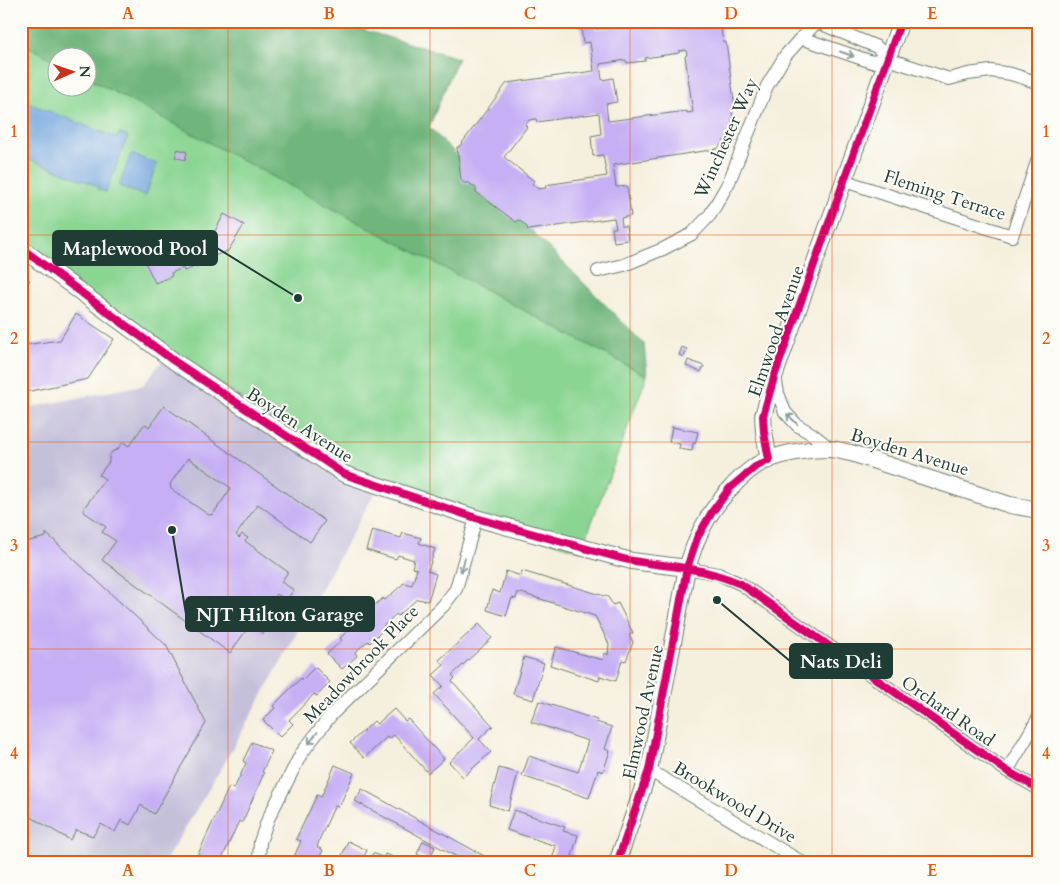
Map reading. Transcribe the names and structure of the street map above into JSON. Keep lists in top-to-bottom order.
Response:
{
  "streets": {
    "street": [
      "Winchester Way",
      "Fleming Terrace",
      "Elmwood Avenue",
      "Boyden Avenue",
      "Meadowbrook Place",
      "Orchard Road",
      "Brookwood Drive"
    ]
  },
  "crossings": [
    ["Fleming Terrace", "Elmwood Avenue"],
    ["Elmwood Avenue", "Boyden Avenue"],
    ["Elmwood Avenue", "Orchard Road"],
    ["Elmwood Avenue", "Brookwood Drive"],
    ["Boyden Avenue", "Meadowbrook Place"],
    ["Boyden Avenue", "Orchard Road"]
  ],
  "one_way": ["Meadowbrook Place"],
  "places": ["Maplewood Pool", "NJT Hilton Garage", "Nats Deli"],
  "north": "right",
  "grid": {
    "columns": [
      "A",
      "B",
      "C",
      "D",
      "E"
    ],
    "rows": [
      "1",
      "2",
      "3",
      "4"
    ]
  }
}
